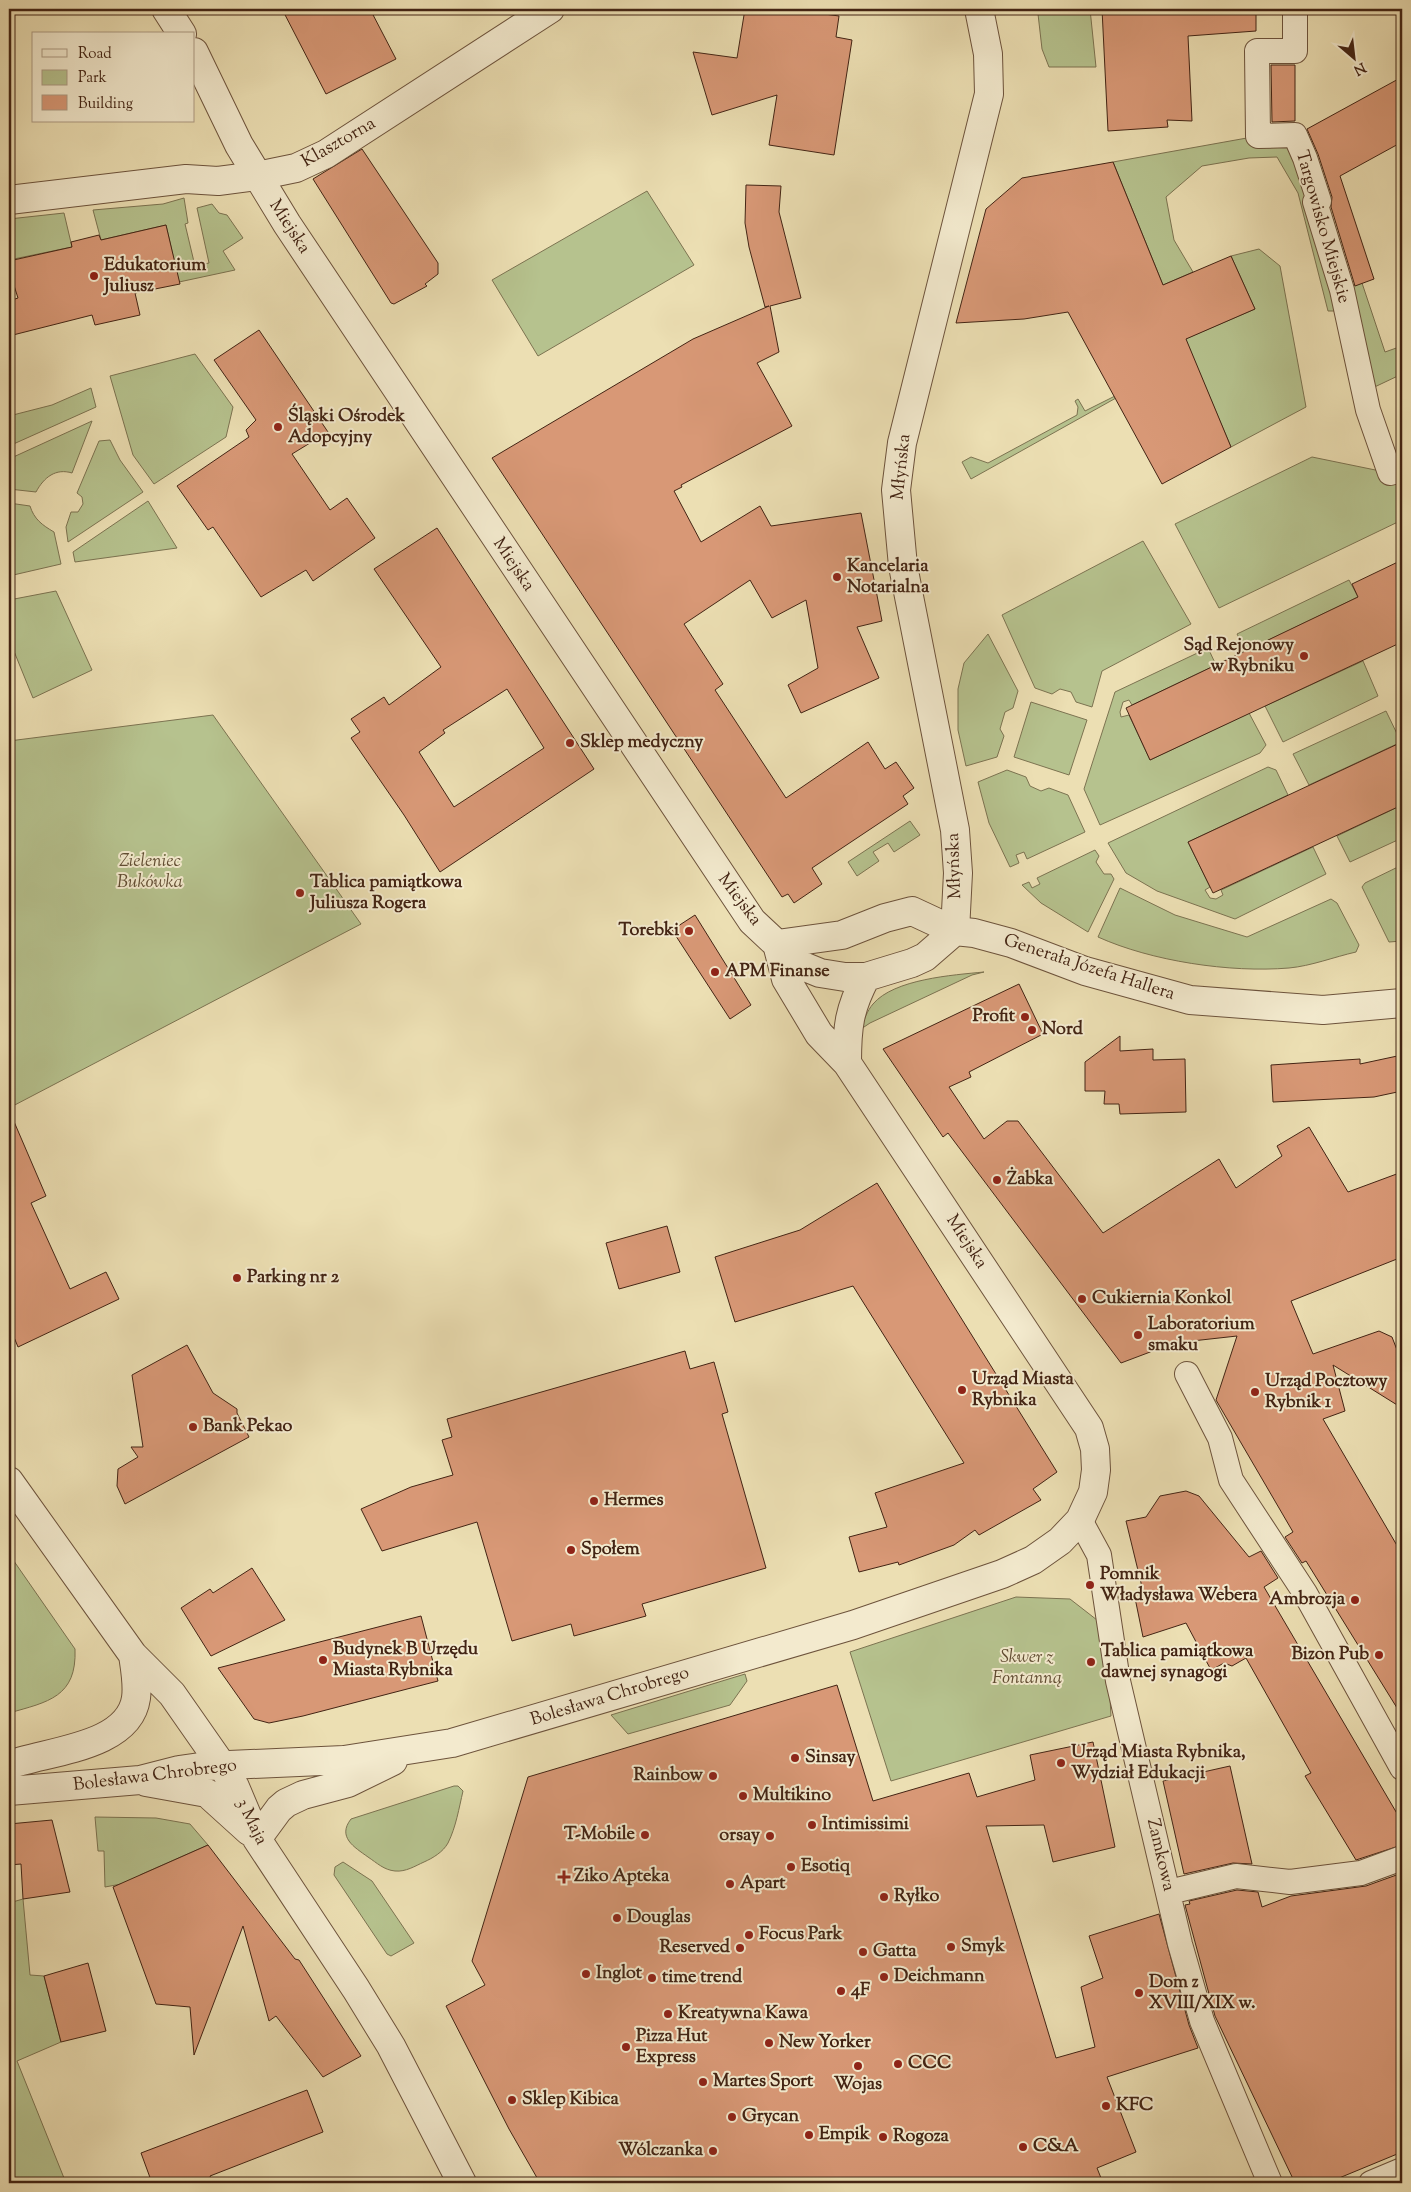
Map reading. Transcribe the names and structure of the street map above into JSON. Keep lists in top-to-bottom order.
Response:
{
  "streets": {
    "street": [
      "Klasztorna",
      "Miejska",
      "Targowisko Miejskie",
      "Młyńska",
      "Generała Józefa Hallera",
      "Bolesława Chrobrego",
      "3 Maja",
      "Zamkowa"
    ]
  },
  "crossings": [
    ["Klasztorna", "Miejska"],
    ["Miejska", "Generała Józefa Hallera"],
    ["Miejska", "Bolesława Chrobrego"],
    ["Młyńska", "Generała Józefa Hallera"],
    ["Bolesława Chrobrego", "3 Maja"],
    ["Bolesława Chrobrego", "Zamkowa"]
  ],
  "parks": ["Zieleniec Bukówka", "Skwer z Fontanną"],
  "places": {
    "other": [
      "Edukatorium Juliusz",
      "Śląski Ośrodek Adopcyjny",
      "Kancelaria Notarialna",
      "Sąd Rejonowy w Rybniku",
      "Sklep medyczny",
      "Tablica pamiątkowa Juliusza Rogera",
      "Torebki",
      "APM Finanse",
      "Profit",
      "Nord",
      "Żabka",
      "Parking nr 2",
      "Cukiernia Konkol",
      "Laboratorium smaku",
      "Urząd Miasta Rybnika",
      "Urząd Pocztowy Rybnik 1",
      "Bank Pekao",
      "Hermes",
      "Społem",
      "Pomnik Władysława Webera",
      "Ambrozja",
      "Bizon Pub",
      "Budynek B Urzędu Miasta Rybnika",
      "Tablica pamiątkowa dawnej synagogi",
      "Sinsay",
      "Urząd Miasta Rybnika, Wydział Edukacji",
      "Rainbow",
      "Multikino",
      "Intimissimi",
      "T-Mobile",
      "orsay",
      "Esotiq",
      "Apart",
      "Ryłko",
      "Douglas",
      "Focus Park",
      "Smyk",
      "Reserved",
      "Gatta",
      "Inglot",
      "Deichmann",
      "time trend",
      "4F",
      "Dom z XVIII/XIX w.",
      "Kreatywna Kawa",
      "New Yorker",
      "Pizza Hut Express",
      "CCC",
      "Wojas",
      "Martes Sport",
      "Sklep Kibica",
      "KFC",
      "Grycan",
      "Empik",
      "Rogoza",
      "C&A",
      "Wólczanka"
    ],
    "health": ["Ziko Apteka"]
  },
  "legend": ["Road", "Park", "Building"],
  "north": "bottom right"
}
